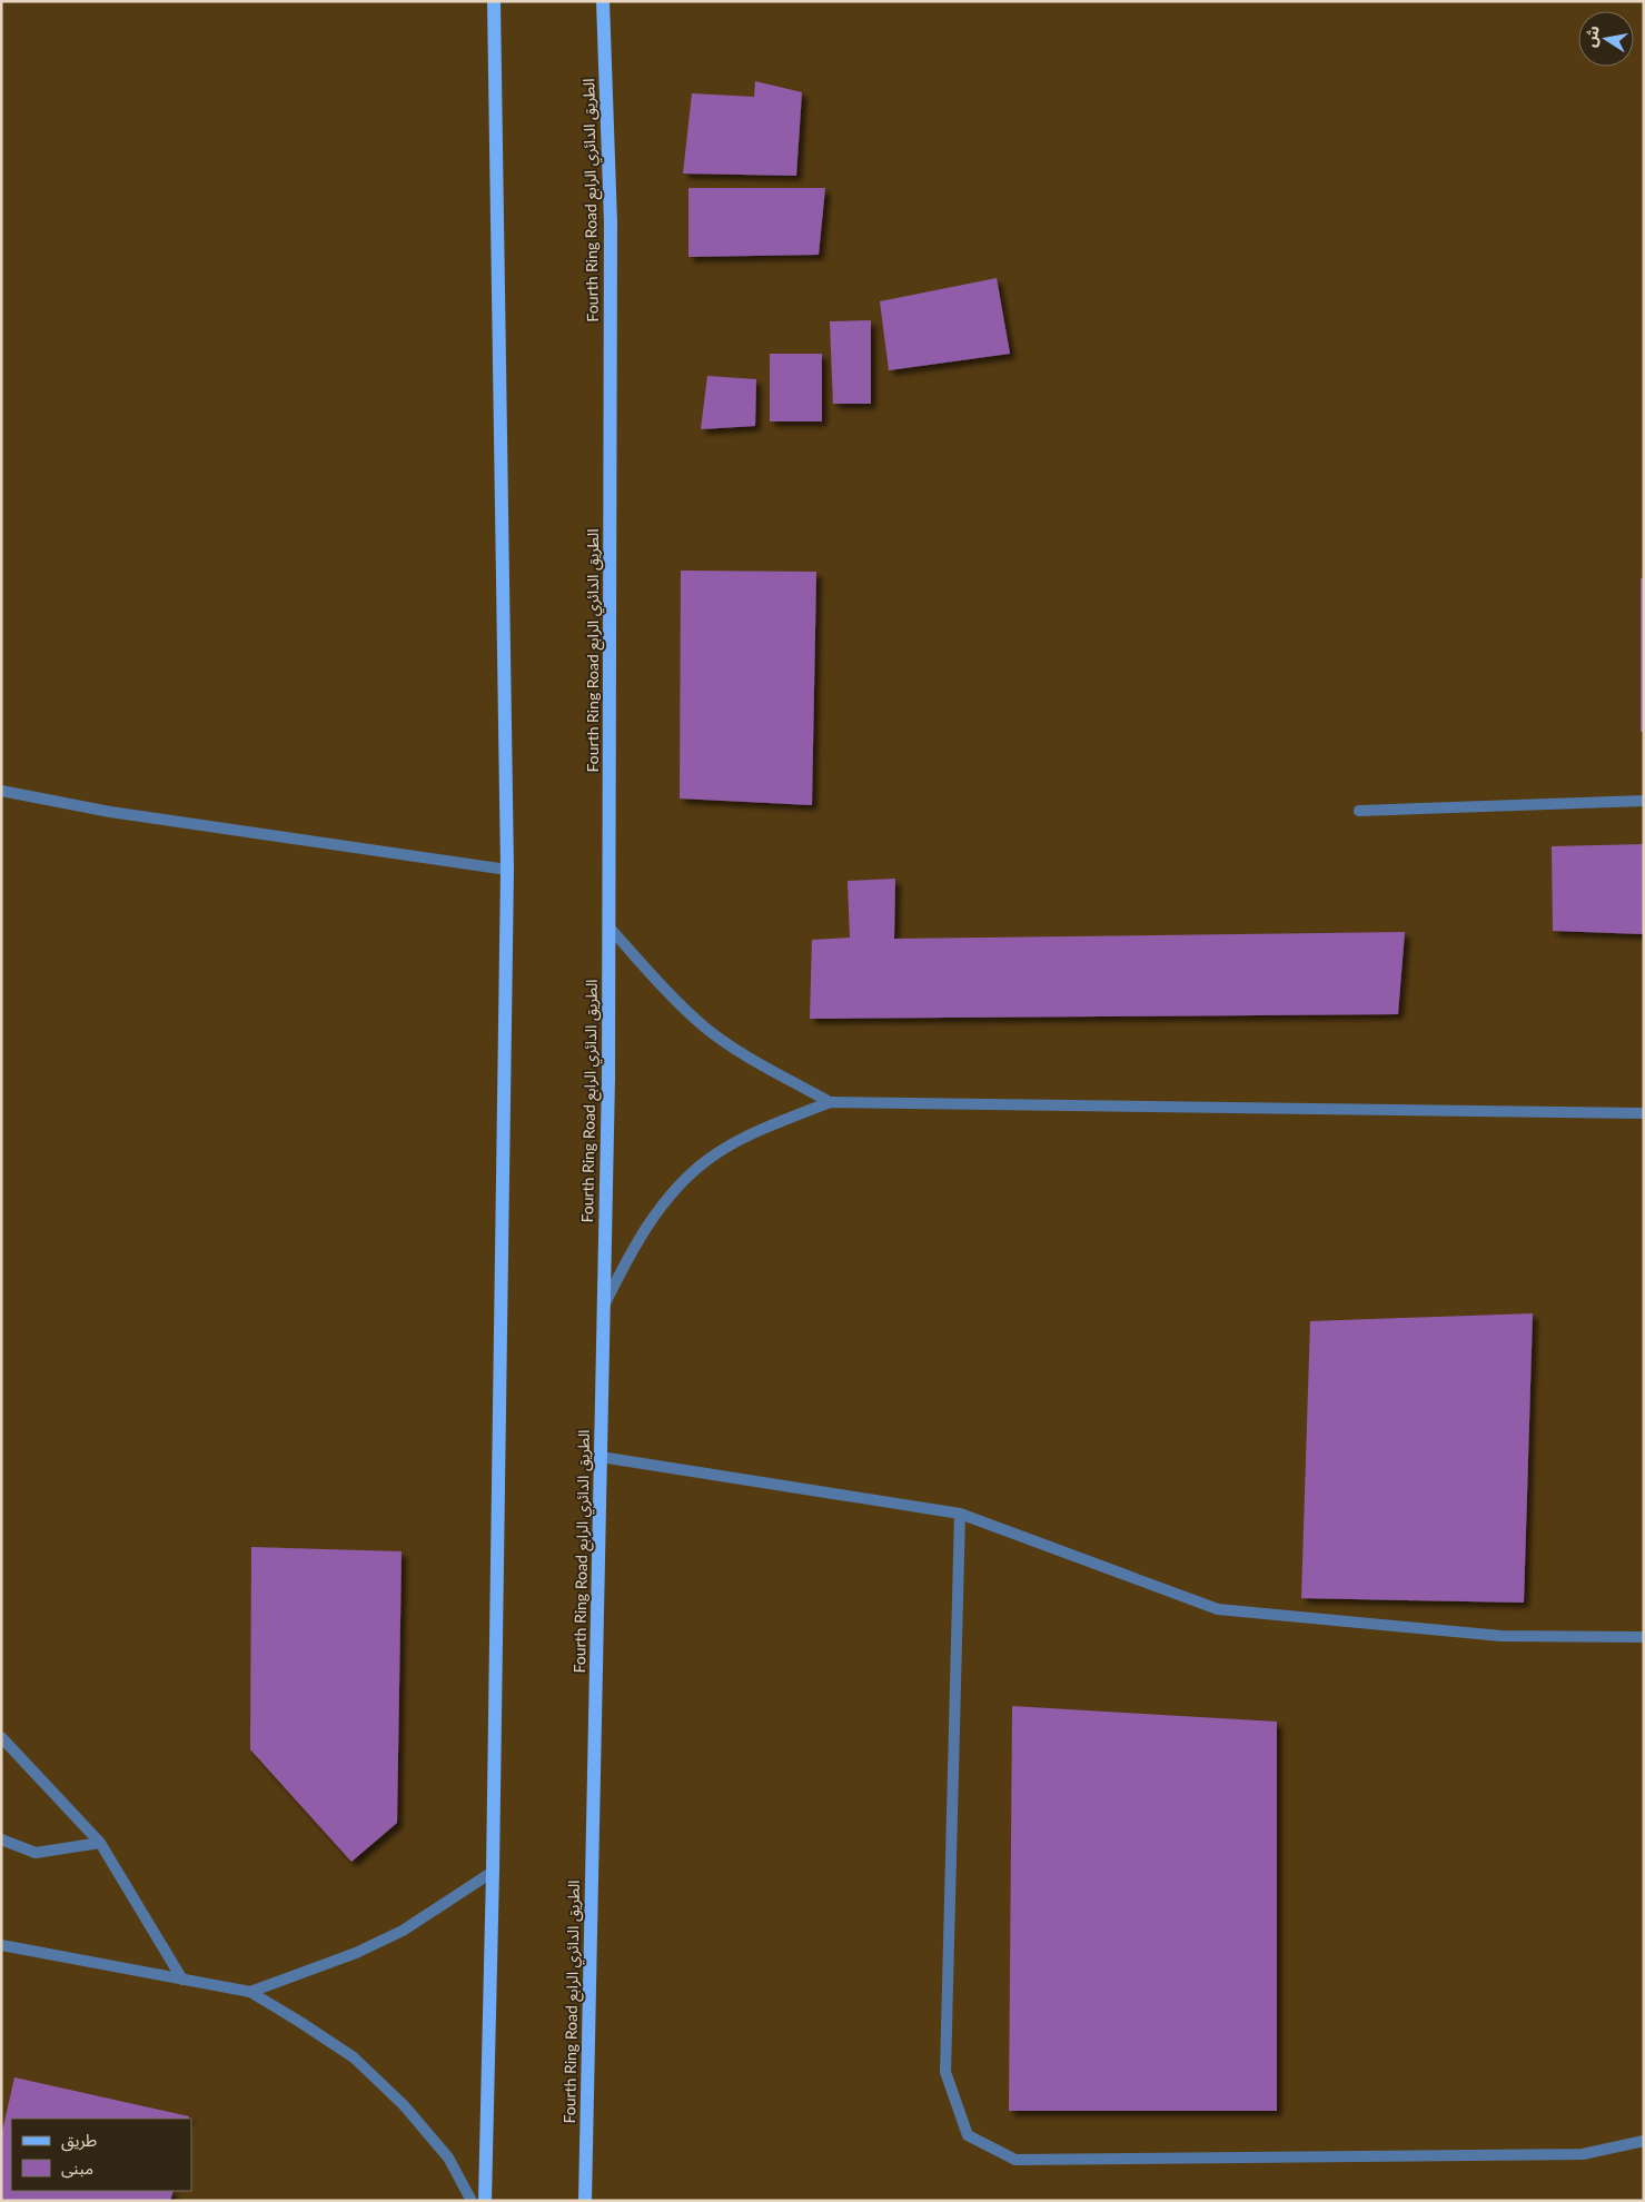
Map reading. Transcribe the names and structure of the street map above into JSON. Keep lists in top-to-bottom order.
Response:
{
  "streets": {
    "main road": ["Fourth Ring Road الطريق الدائري الرابع"]
  },
  "legend": ["طريق", "مبنى"],
  "north": "left"
}
